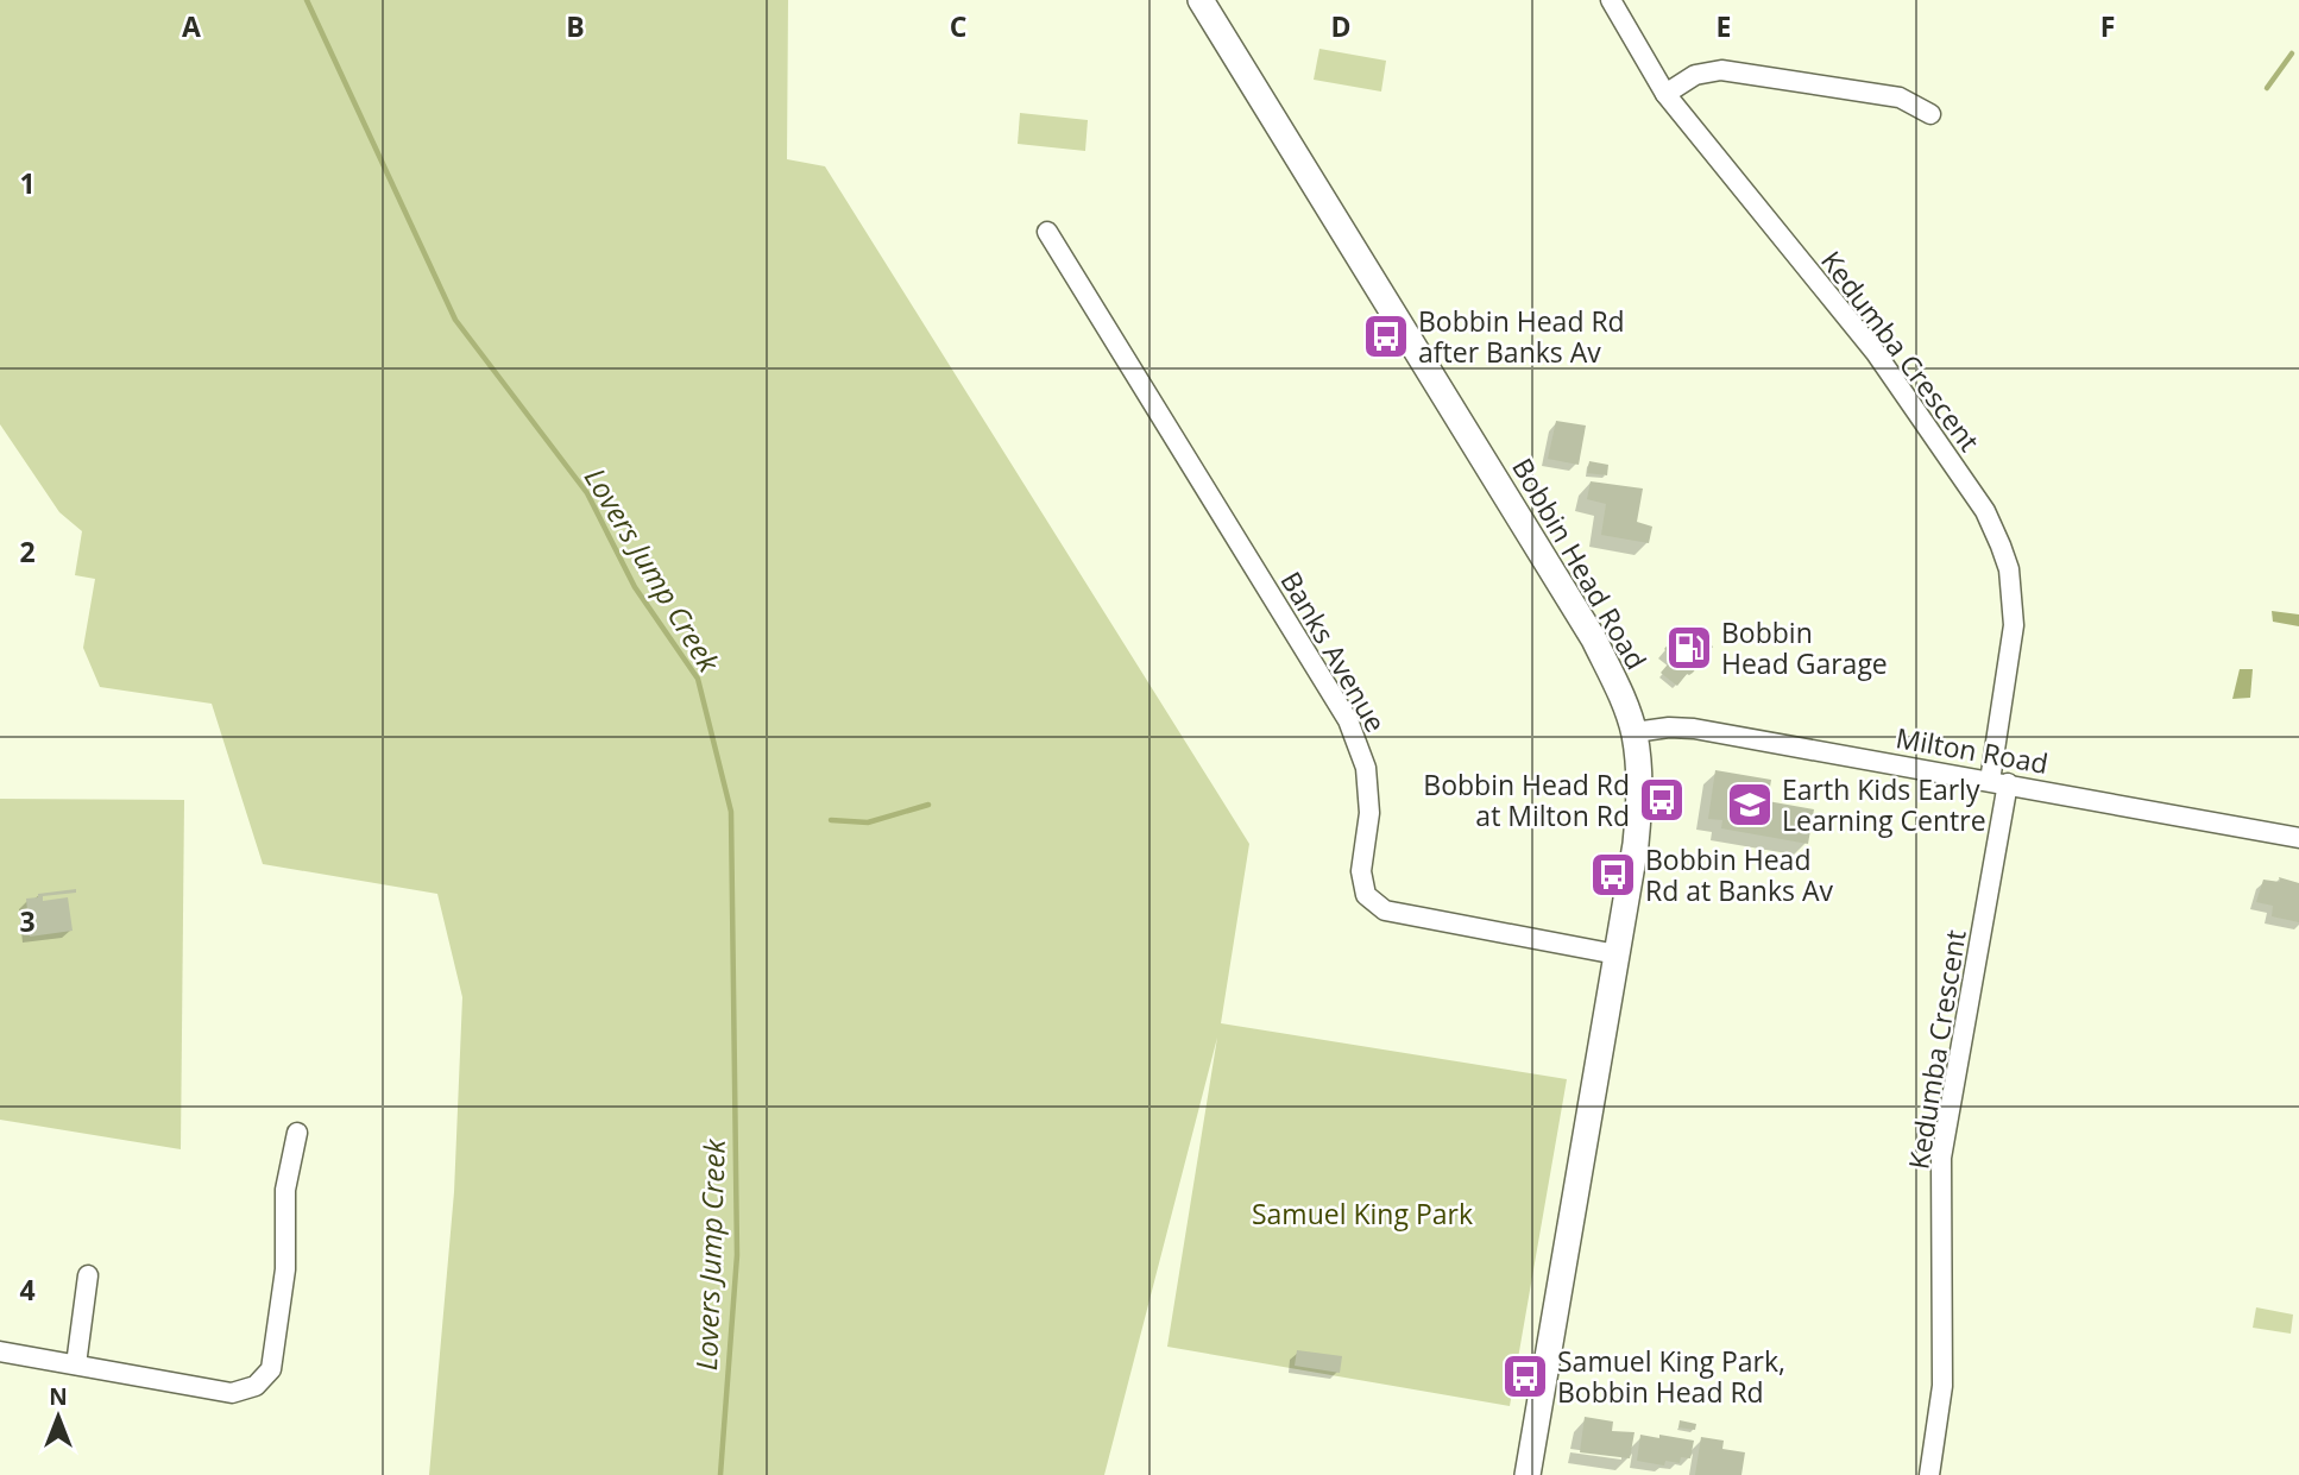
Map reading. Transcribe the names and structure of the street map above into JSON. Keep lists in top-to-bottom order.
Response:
{
  "streets": {
    "main road": ["Bobbin Head Road"],
    "street": ["Kedumba Crescent", "Banks Avenue", "Milton Road"]
  },
  "crossings": [
    ["Kedumba Crescent", "Milton Road"],
    ["Bobbin Head Road", "Banks Avenue"],
    ["Bobbin Head Road", "Milton Road"]
  ],
  "water": ["Lovers Jump Creek"],
  "parks": ["Samuel King Park"],
  "places": {
    "bus stop": [
      "Bobbin Head Rd after Banks Av",
      "Bobbin Head Rd at Milton Rd",
      "Bobbin Head Rd at Banks Av",
      "Samuel King Park, Bobbin Head Rd"
    ],
    "fuel station": ["Bobbin Head Garage"],
    "school or university": ["Earth Kids Early Learning Centre"]
  },
  "north": "top",
  "grid": {
    "columns": [
      "A",
      "B",
      "C",
      "D",
      "E",
      "F"
    ],
    "rows": [
      "1",
      "2",
      "3",
      "4"
    ]
  }
}
